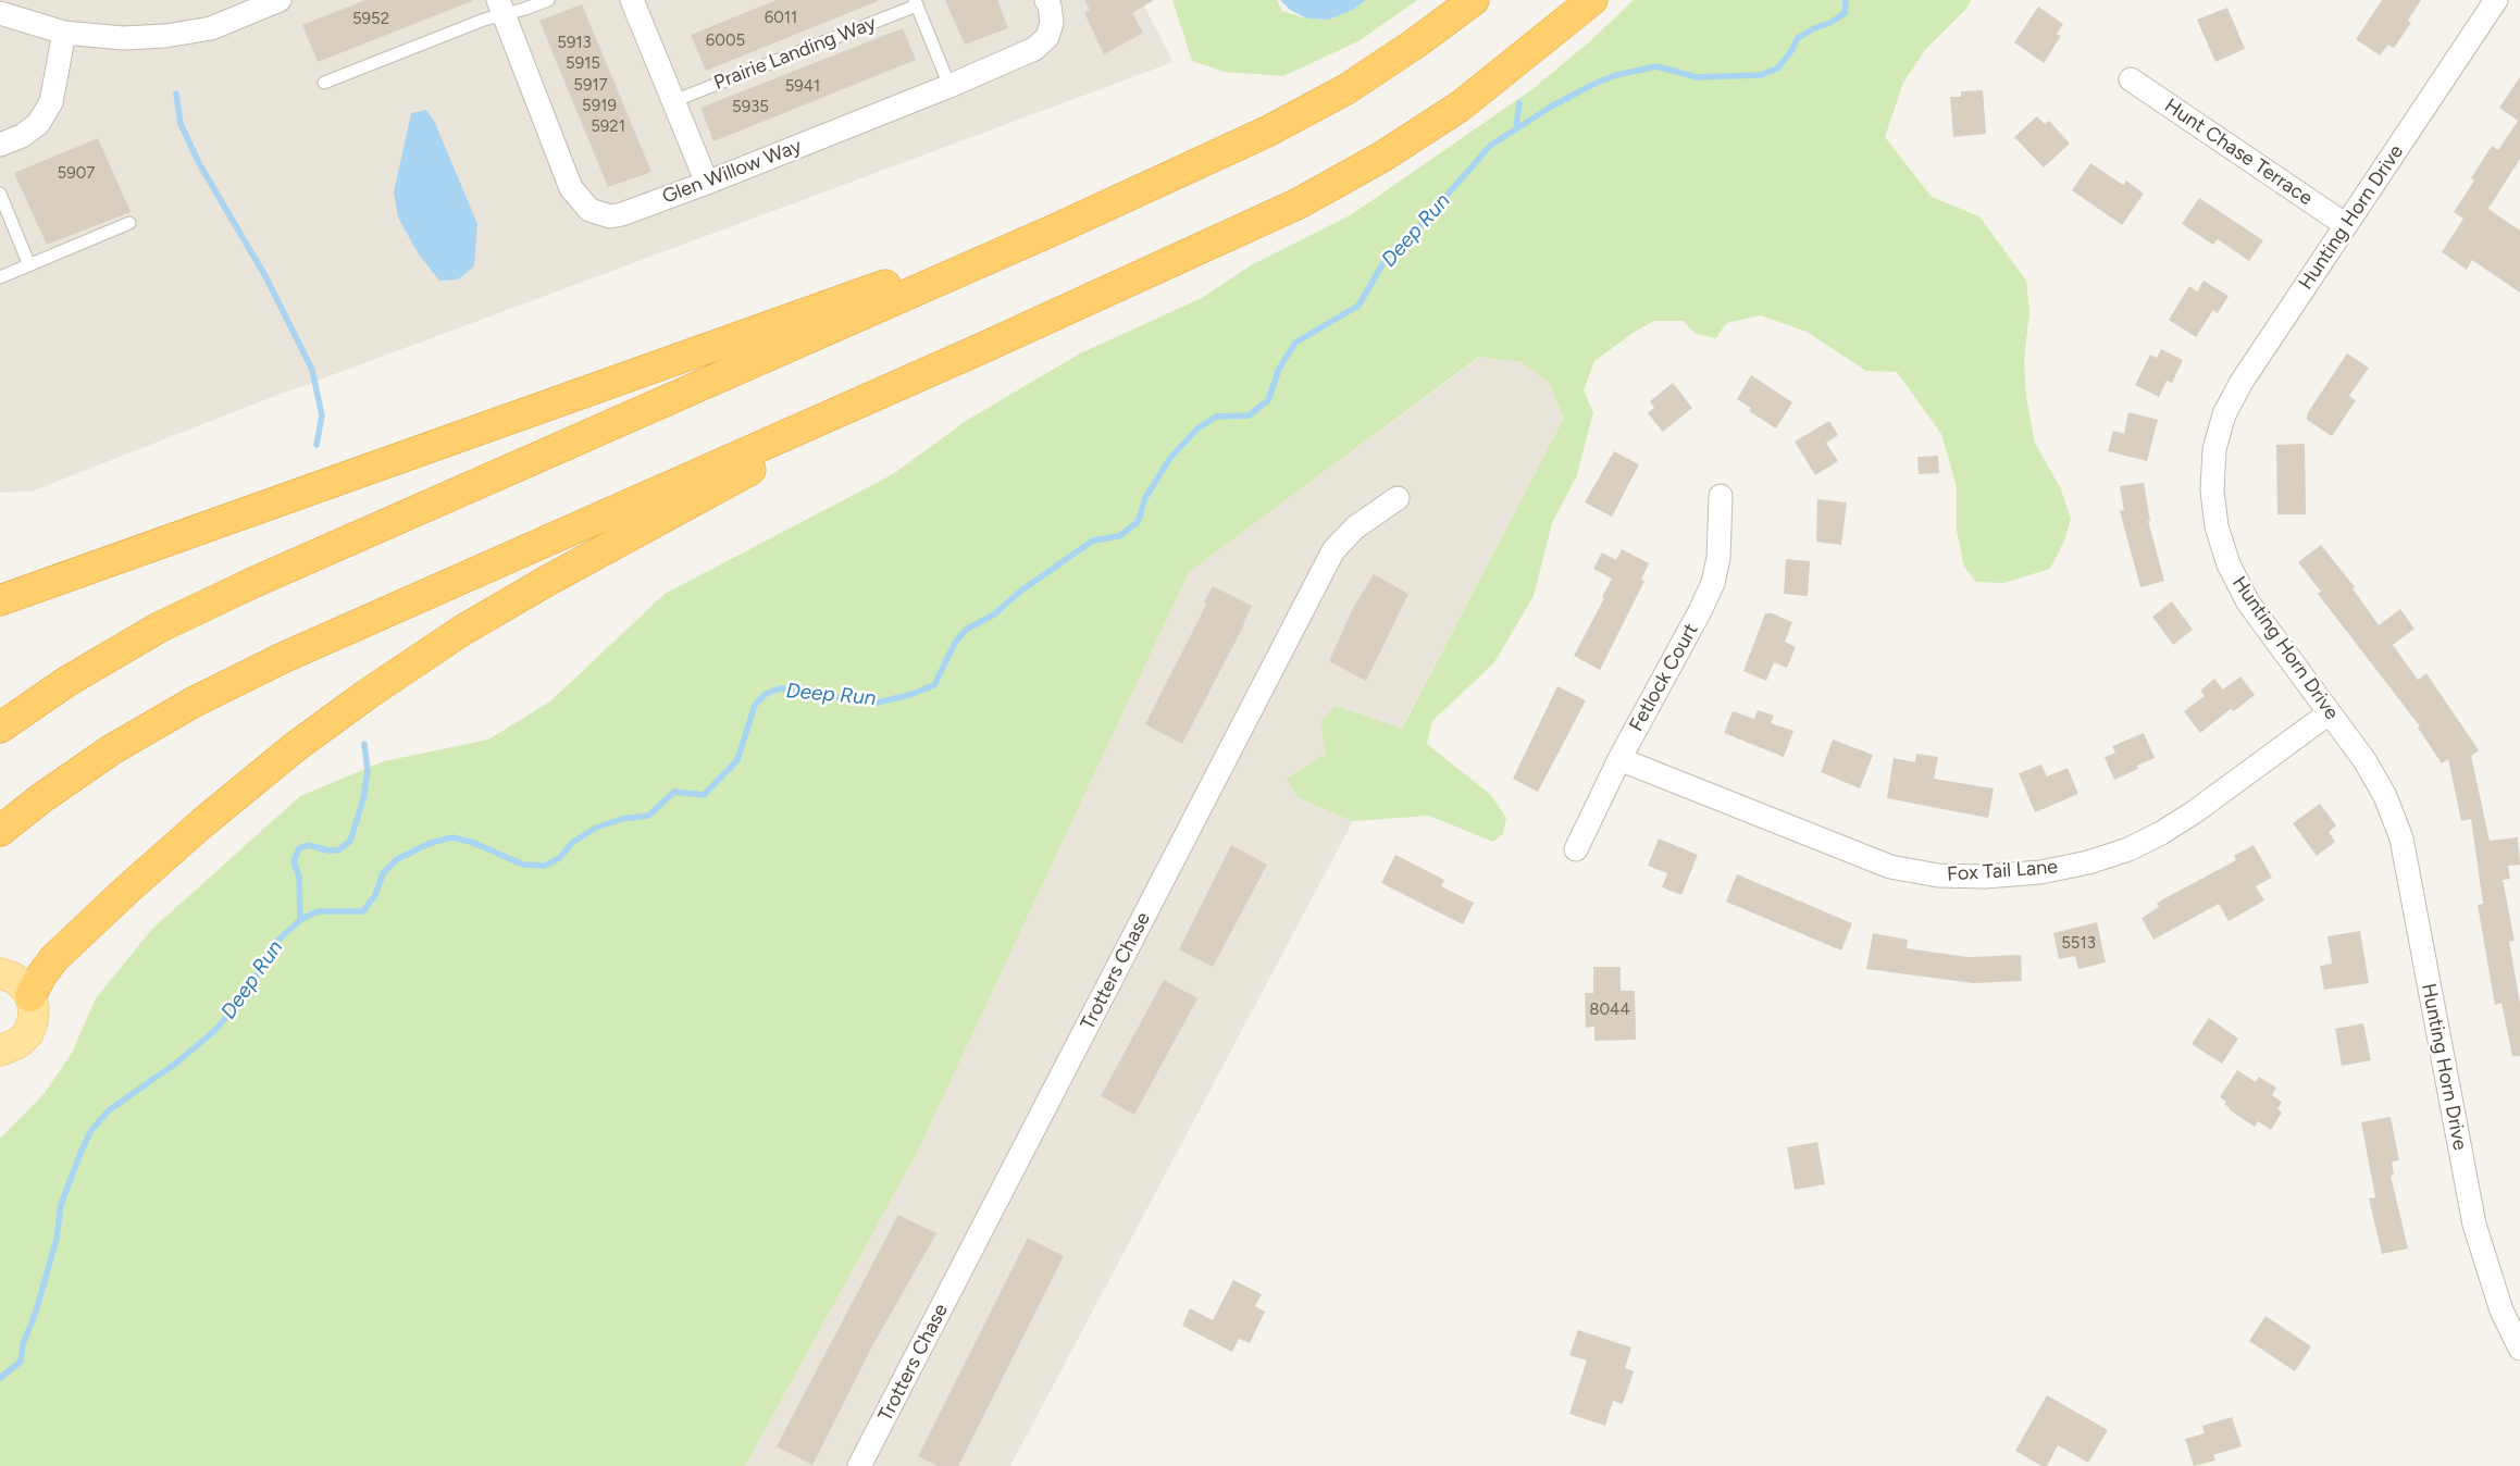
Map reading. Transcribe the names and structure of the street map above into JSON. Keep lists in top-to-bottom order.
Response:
{
  "streets": {
    "street": [
      "Hunt Chase Terrace",
      "Glen Willow Way",
      "Hunting Horn Drive",
      "Fetlock Court",
      "Fox Tail Lane",
      "Trotters Chase"
    ],
    "lane": ["Prairie Landing Way"]
  },
  "crossings": [
    ["Hunt Chase Terrace", "Hunting Horn Drive"],
    ["Hunting Horn Drive", "Fox Tail Lane"],
    ["Fetlock Court", "Fox Tail Lane"]
  ],
  "water": ["Deep Run"],
  "house_numbers": [
    "6011",
    "5952",
    "6005",
    "5913",
    "5915",
    "5917",
    "5941",
    "5919",
    "5935",
    "5921",
    "5907",
    "5513",
    "8044"
  ]
}
